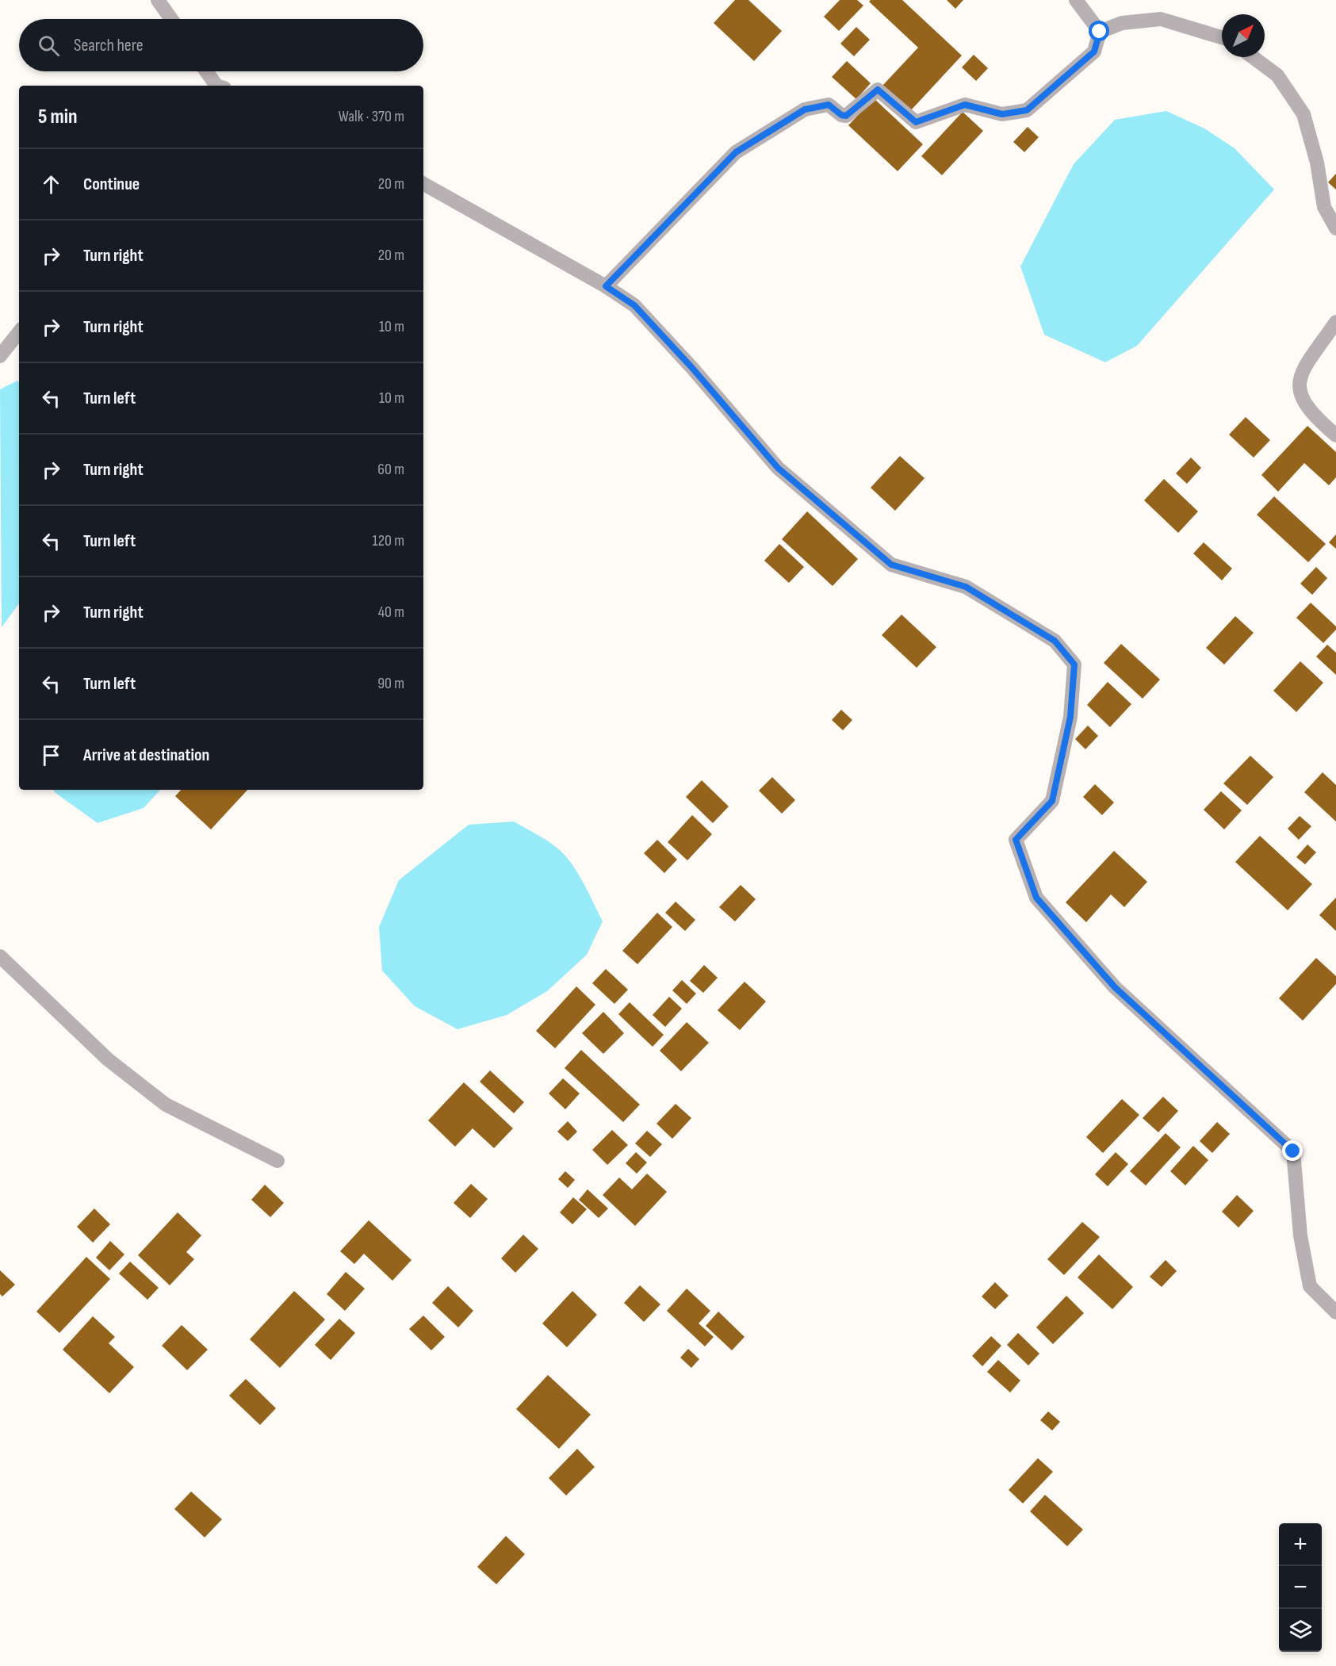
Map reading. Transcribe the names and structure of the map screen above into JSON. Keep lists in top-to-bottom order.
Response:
{
  "north": "top right",
  "page": {
    "search": "Search here",
    "heading": ["5 min", "Walk · 370 m"],
    "list": [
      ["Continue", "20 m"],
      ["Turn right", "20 m"],
      ["Turn right", "10 m"],
      ["Turn left", "10 m"],
      ["Turn right", "60 m"],
      ["Turn left", "120 m"],
      ["Turn right", "40 m"],
      ["Turn left", "90 m"],
      "Arrive at destination"
    ],
    "map_buttons": ["+", "−"]
  }
}
